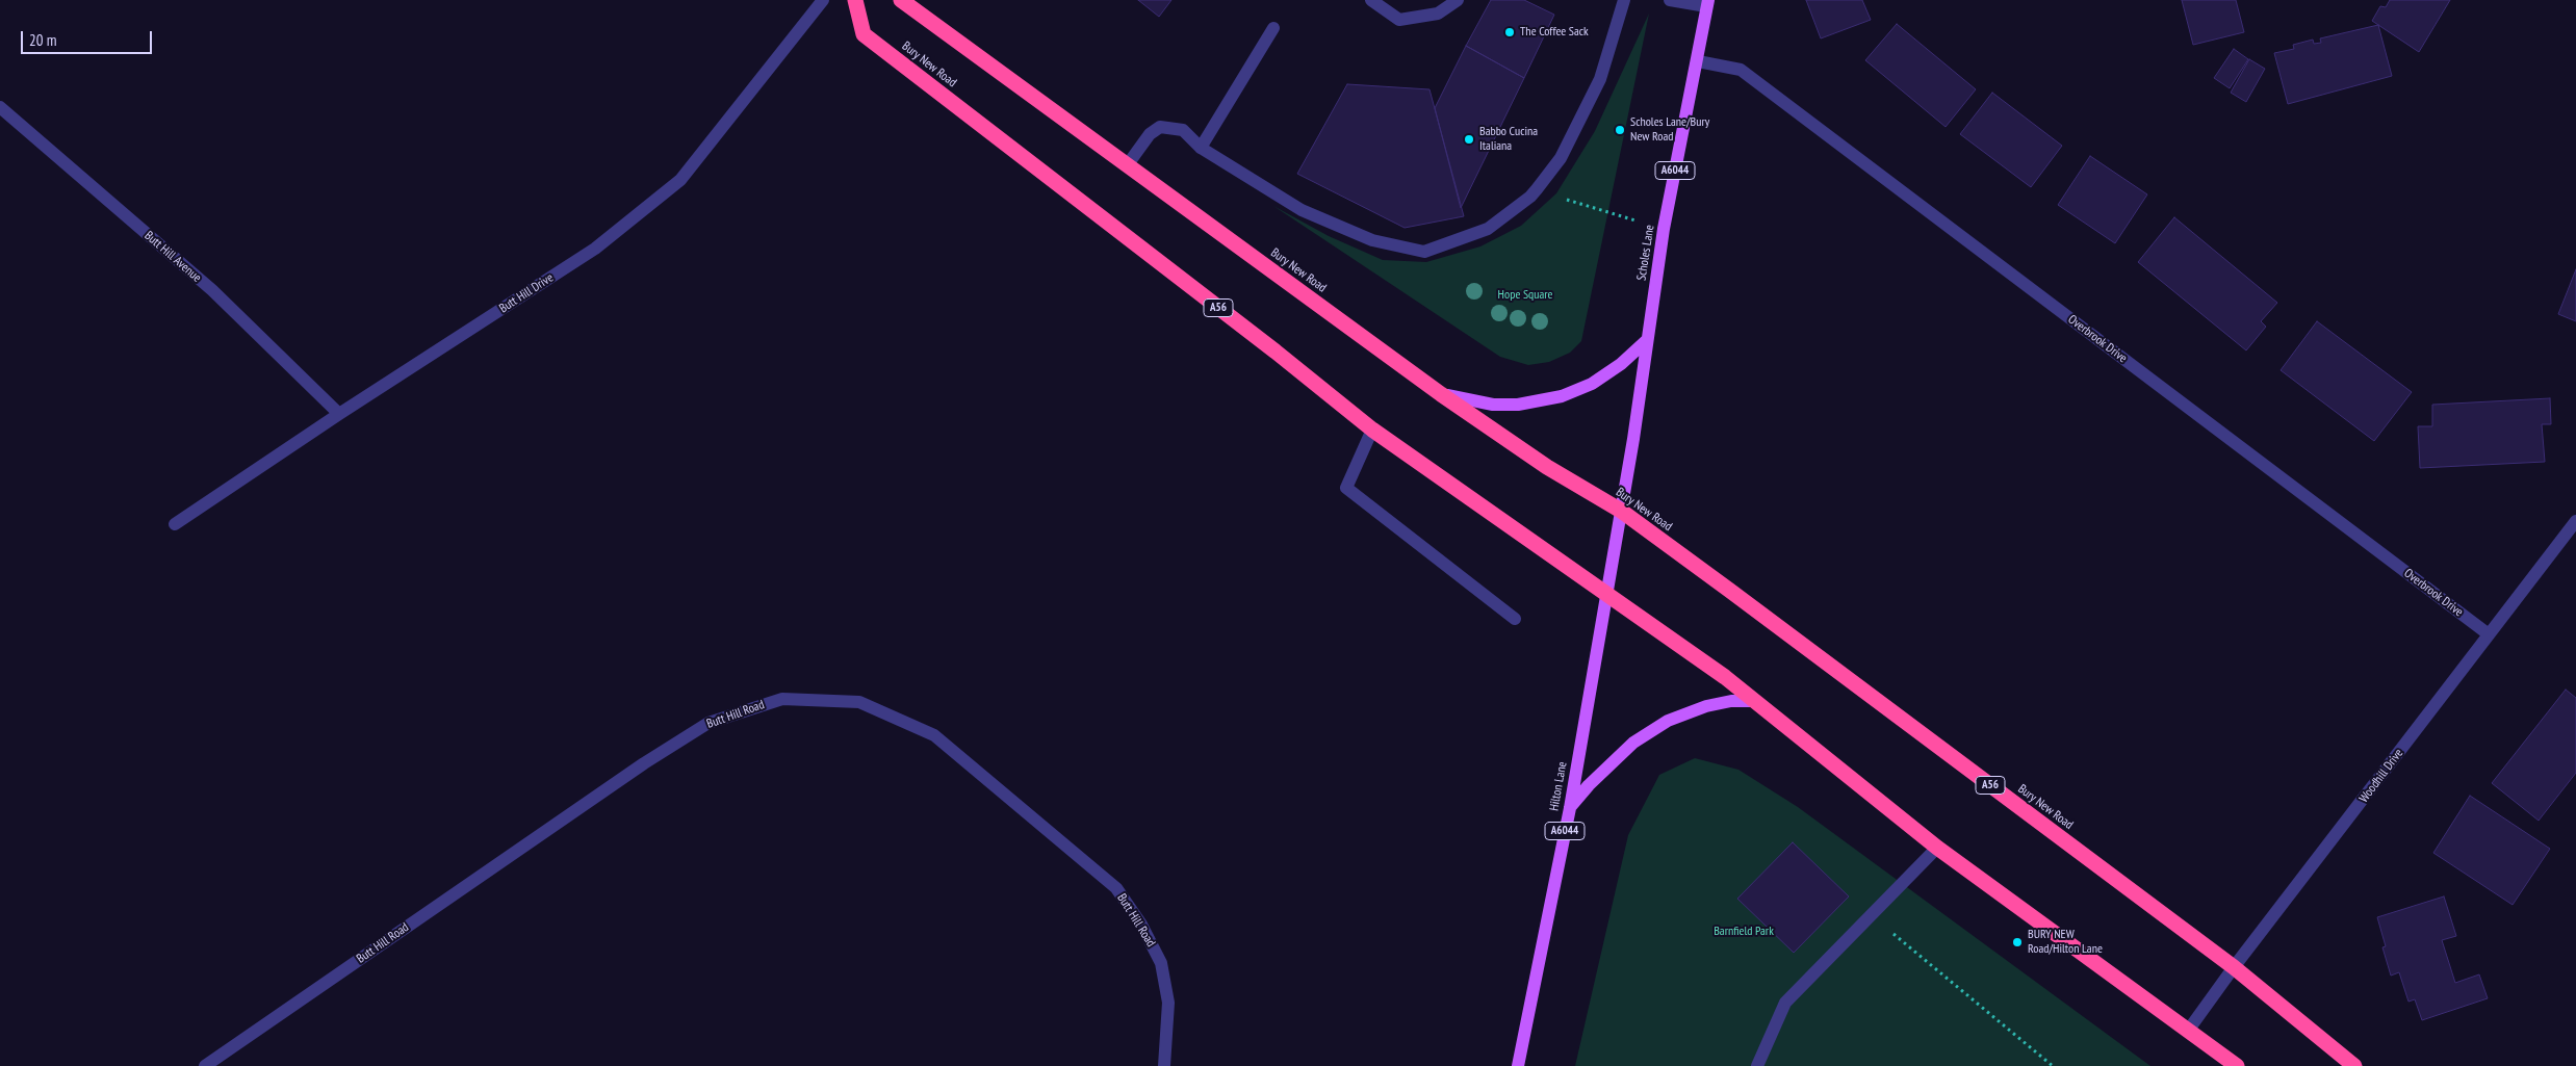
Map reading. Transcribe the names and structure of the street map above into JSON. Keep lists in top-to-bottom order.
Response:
{
  "streets": {
    "highway": ["Bury New Road", "A56"],
    "main road": ["A6044", "Scholes Lane", "Hilton Lane"],
    "street": [
      "Butt Hill Avenue",
      "Butt Hill Drive",
      "Overbrook Drive",
      "Butt Hill Road",
      "Woodhill Drive"
    ]
  },
  "crossings": [
    ["Bury New Road", "Scholes Lane"],
    ["Bury New Road", "Woodhill Drive"],
    ["Bury New Road", "Hilton Lane"],
    ["Scholes Lane", "Overbrook Drive"],
    ["Scholes Lane", "Hilton Lane"],
    ["Butt Hill Avenue", "Butt Hill Drive"],
    ["Overbrook Drive", "Woodhill Drive"]
  ],
  "parks": ["Hope Square", "Barnfield Park"],
  "places": [
    "The Coffee Sack",
    "Scholes Lane/Bury New Road",
    "Babbo Cucina Italiana",
    "BURY NEW Road/Hilton Lane"
  ],
  "scale_bar": "20 m"
}
